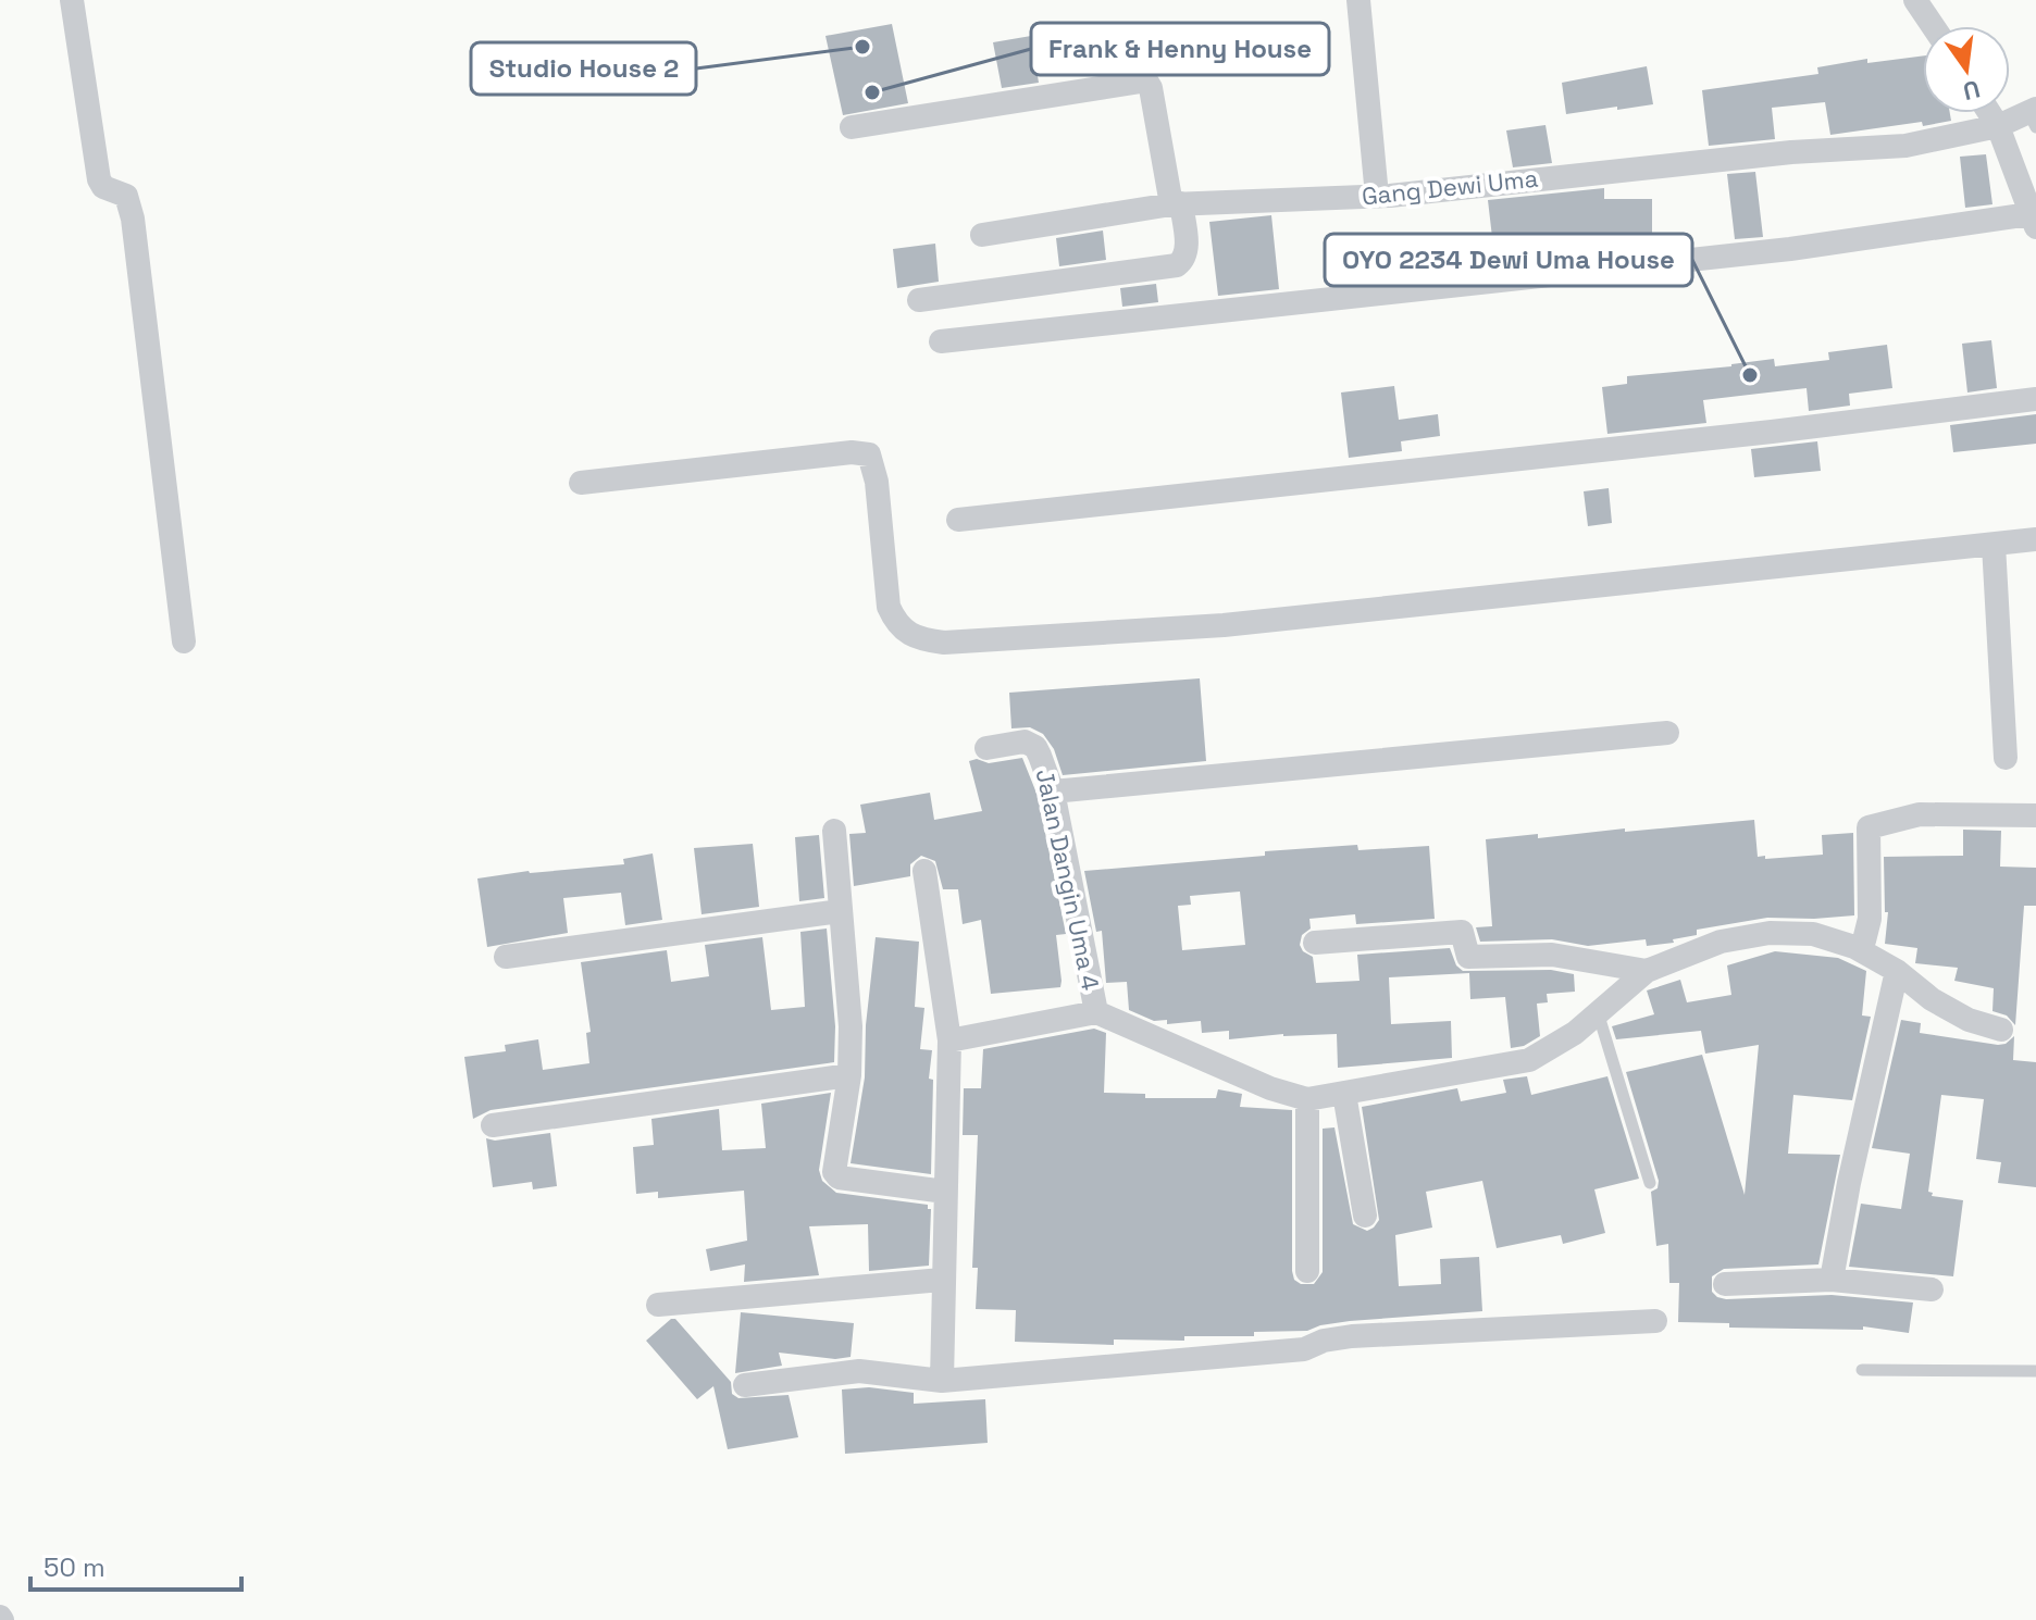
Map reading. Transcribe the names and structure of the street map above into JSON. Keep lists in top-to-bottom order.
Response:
{
  "streets": {
    "street": ["Gang Dewi Uma", "Jalan Dangin Uma 4"]
  },
  "places": ["Studio House 2", "Frank & Henny House", "OYO 2234 Dewi Uma House"],
  "scale_bar": "50 m",
  "north": "bottom"
}
